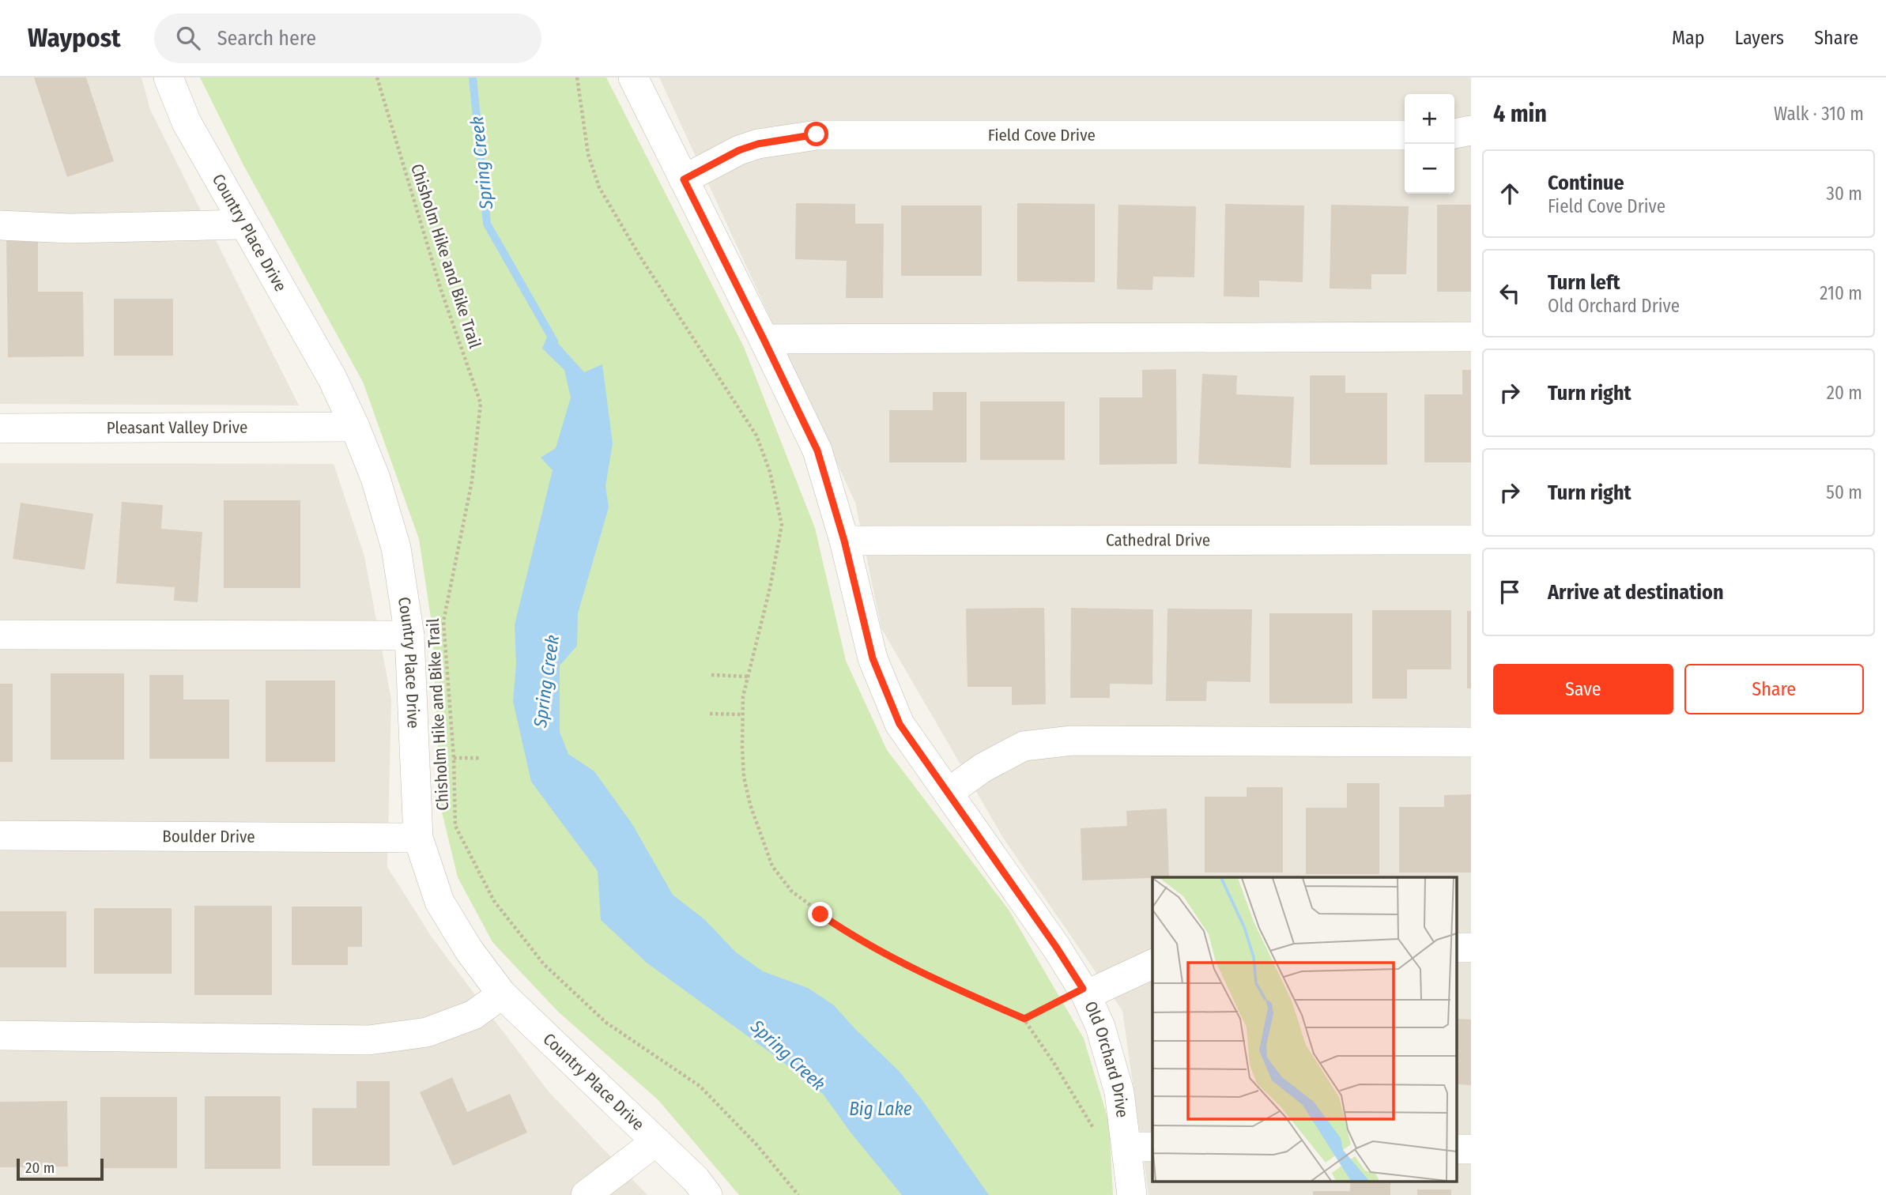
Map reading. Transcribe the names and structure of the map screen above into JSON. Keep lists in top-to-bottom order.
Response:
{
  "streets": {
    "street": [
      "Field Cove Drive",
      "Country Place Drive",
      "Pleasant Valley Drive",
      "Cathedral Drive",
      "Boulder Drive",
      "Old Orchard Drive"
    ],
    "path": ["Chisholm Hike and Bike Trail"]
  },
  "crossings": [
    ["Field Cove Drive", "Old Orchard Drive"],
    ["Country Place Drive", "Pleasant Valley Drive"],
    ["Country Place Drive", "Boulder Drive"],
    ["Cathedral Drive", "Old Orchard Drive"]
  ],
  "water": ["Spring Creek", "Big Lake"],
  "scale_bar": "20 m",
  "page": {
    "header": "Waypost",
    "search": "Search here",
    "nav": ["Map", "Layers", "Share"],
    "heading": ["4 min", "Walk · 310 m"],
    "map_buttons": ["+", "−"],
    "list": [
      ["Continue", "Field Cove Drive", "30 m"],
      ["Turn left", "Old Orchard Drive", "210 m"],
      ["Turn right", "20 m"],
      ["Turn right", "50 m"],
      "Arrive at destination"
    ],
    "buttons": ["Save", "Share"],
    "scale": "20 m"
  }
}
